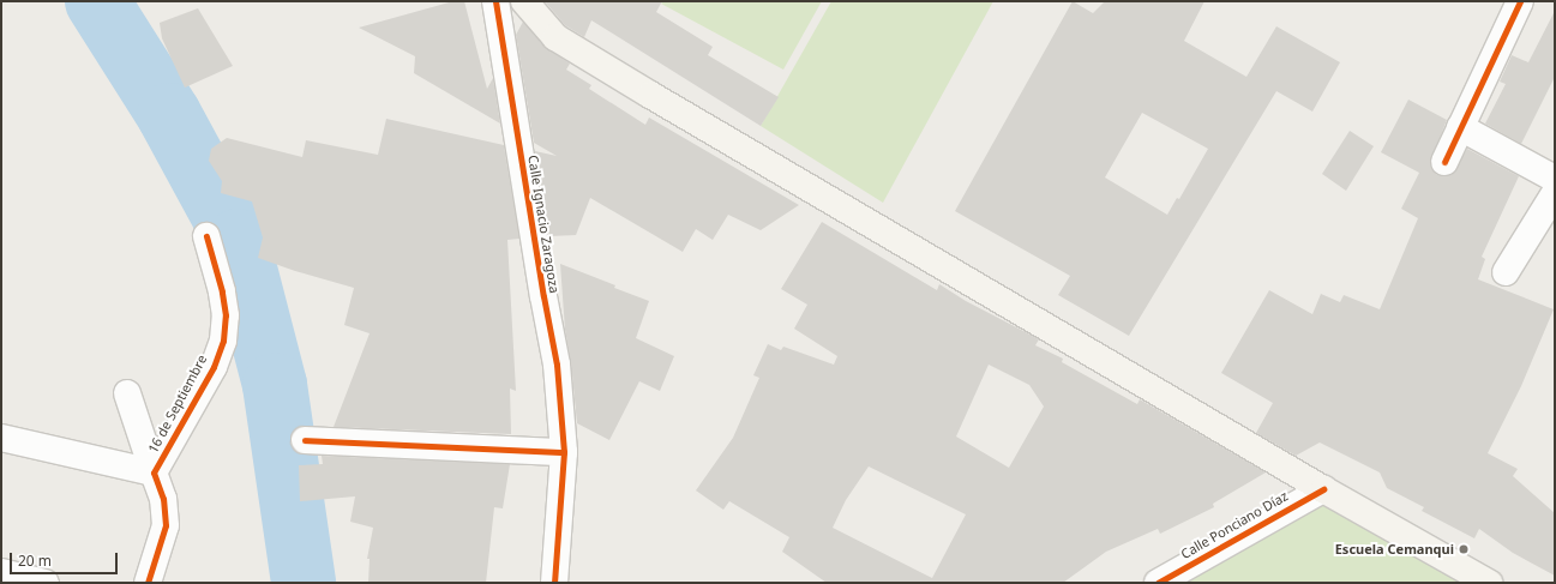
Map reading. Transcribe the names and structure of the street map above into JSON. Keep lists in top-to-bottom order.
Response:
{
  "streets": {
    "street": ["Calle Ignacio Zaragoza", "16 de Septiembre", "Calle Ponciano Díaz"]
  },
  "places": ["Escuela Cemanqui"],
  "scale_bar": "20 m"
}
